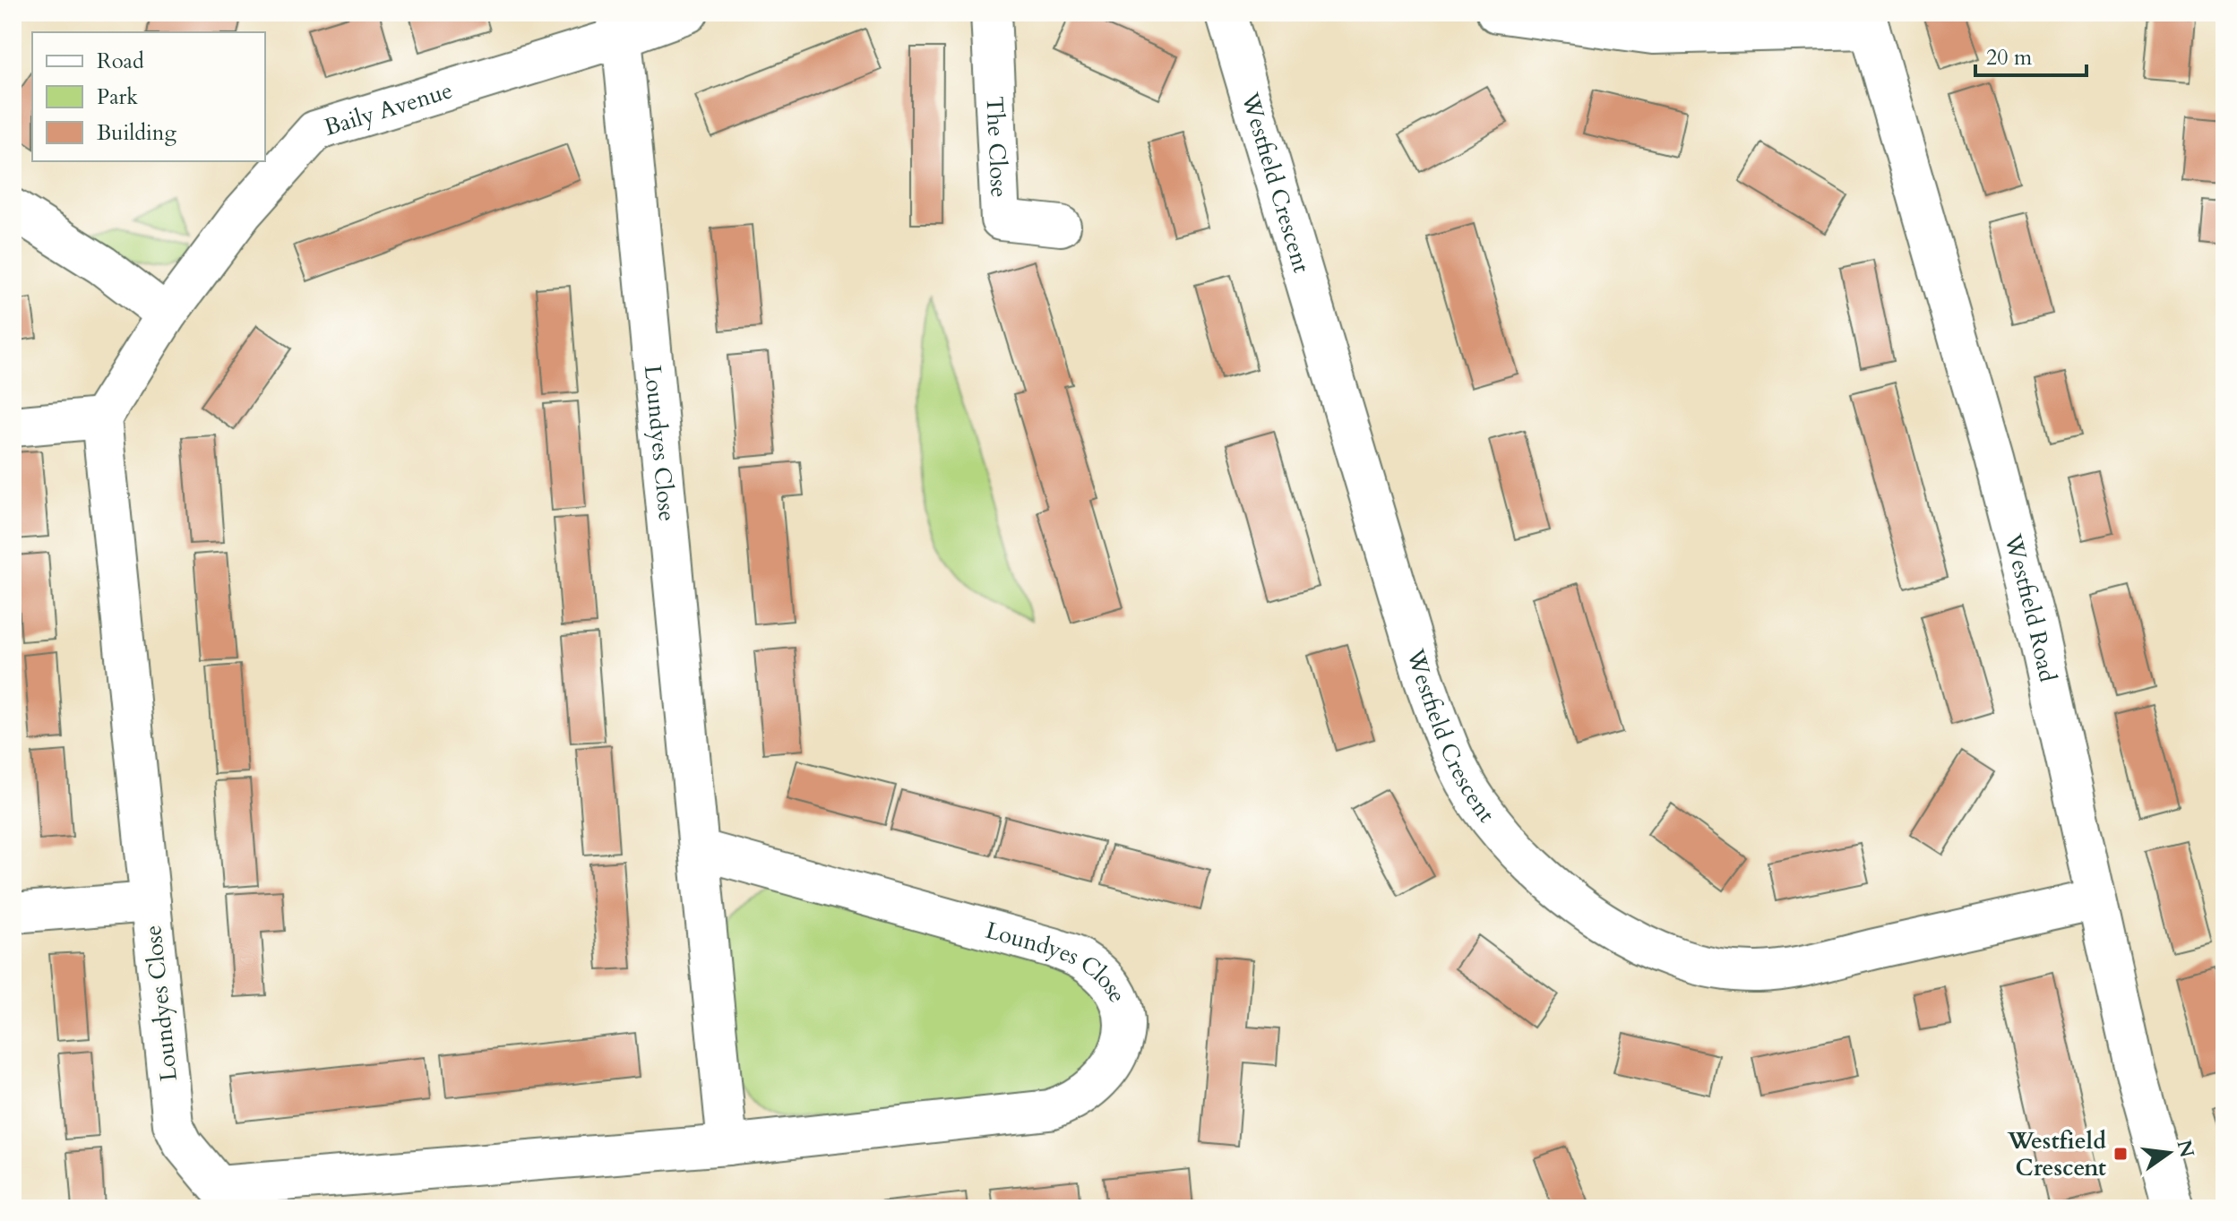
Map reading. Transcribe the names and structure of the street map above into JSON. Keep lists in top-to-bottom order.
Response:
{
  "streets": {
    "street": [
      "Baily Avenue",
      "The Close",
      "Westfield Crescent",
      "Loundyes Close",
      "Westfield Road"
    ]
  },
  "crossings": [
    ["Baily Avenue", "Loundyes Close"],
    ["Westfield Crescent", "Westfield Road"]
  ],
  "places": {
    "transit": ["Westfield Crescent"]
  },
  "legend": ["Road", "Park", "Building"],
  "scale_bar": "20 m",
  "north": "right"
}
